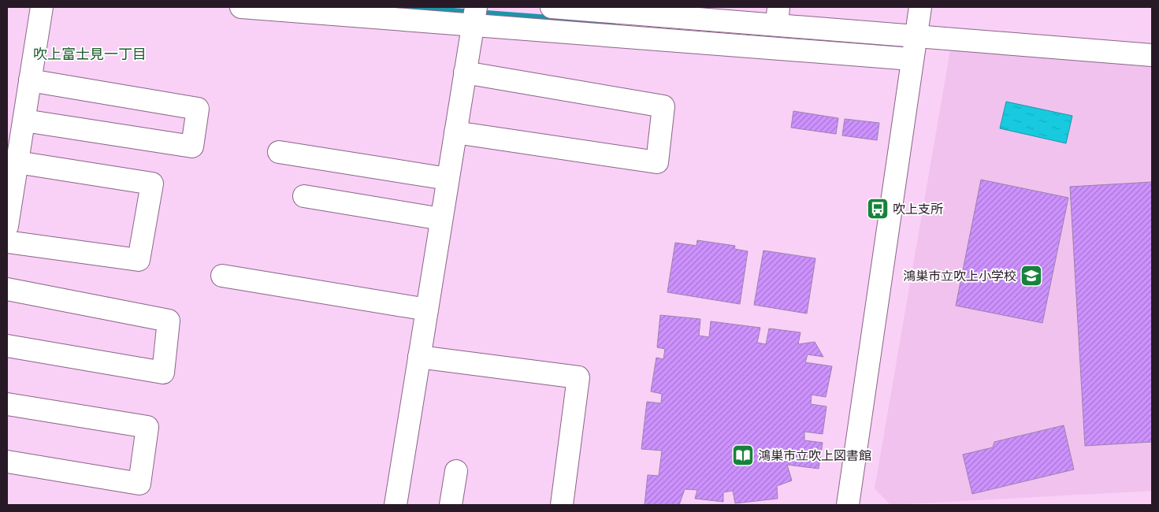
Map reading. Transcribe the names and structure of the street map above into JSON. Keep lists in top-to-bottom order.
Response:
{
  "districts": ["吹上富士見一丁目"],
  "places": {
    "bus stop": ["吹上支所"],
    "school or university": ["鴻巣市立吹上小学校"],
    "library": ["鴻巣市立吹上図書館"]
  }
}
